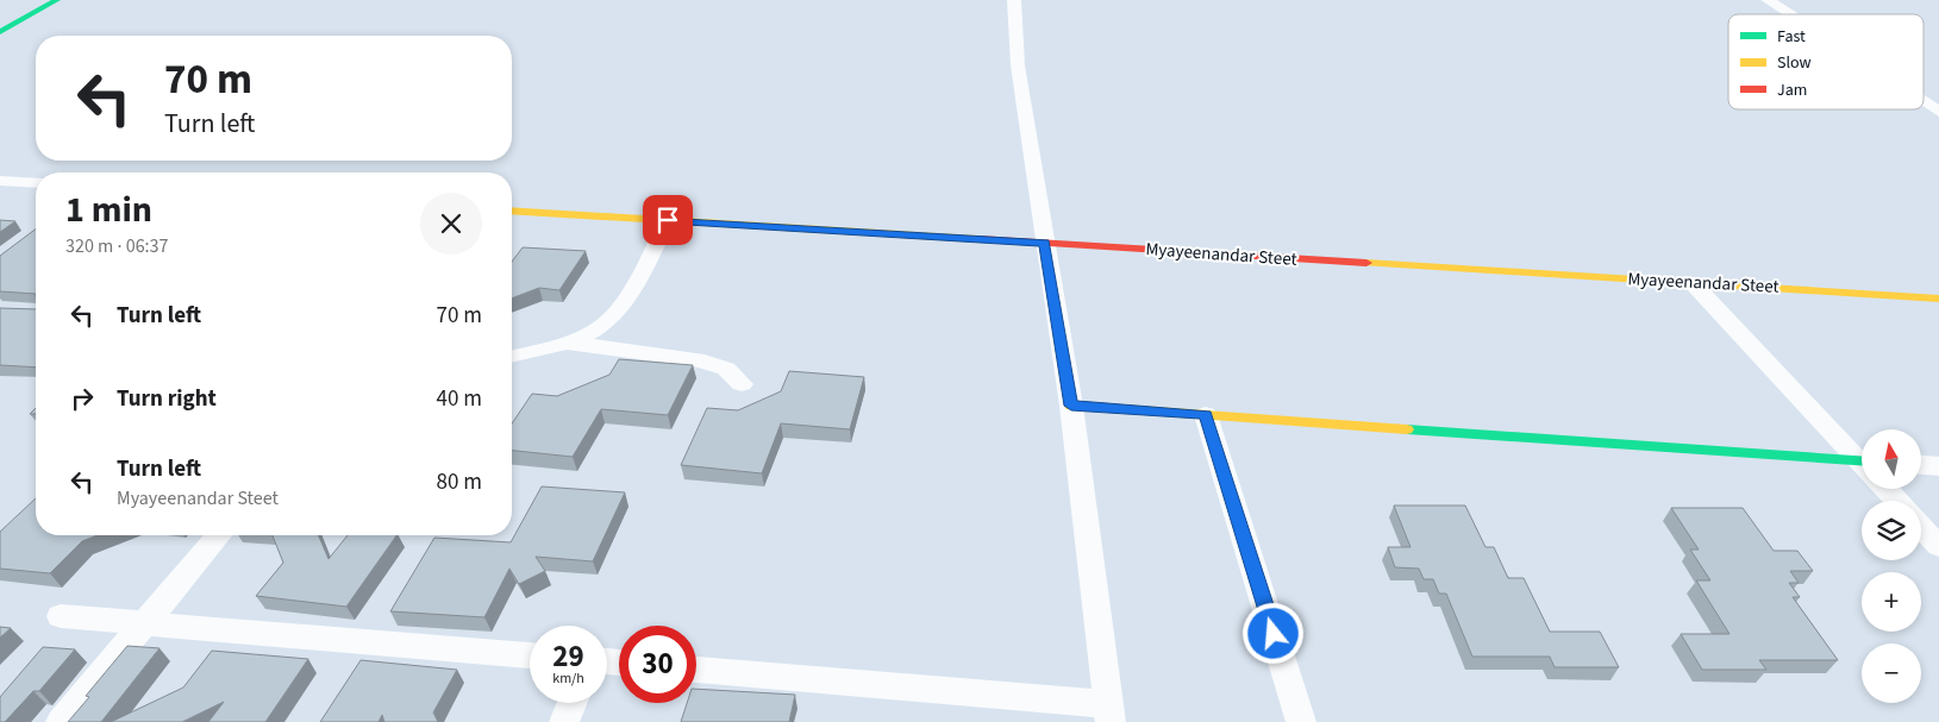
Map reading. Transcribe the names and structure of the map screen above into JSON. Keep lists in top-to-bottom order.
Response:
{
  "streets": {
    "street": ["Myayeenandar Steet"]
  },
  "legend": ["Fast", "Slow", "Jam"],
  "north": "top",
  "page": {
    "turn": ["70 m", "Turn left"],
    "heading": ["1 min", "320 m · 06:37"],
    "list": [
      {
        "name": "Turn left",
        "value": "70 m"
      },
      {
        "name": "Turn right",
        "value": "40 m"
      },
      {
        "name": "Turn left",
        "note": "Myayeenandar Steet",
        "value": "80 m"
      }
    ],
    "map_buttons": ["+", "−"],
    "speed": "29 km/h",
    "limit": "30"
  }
}
